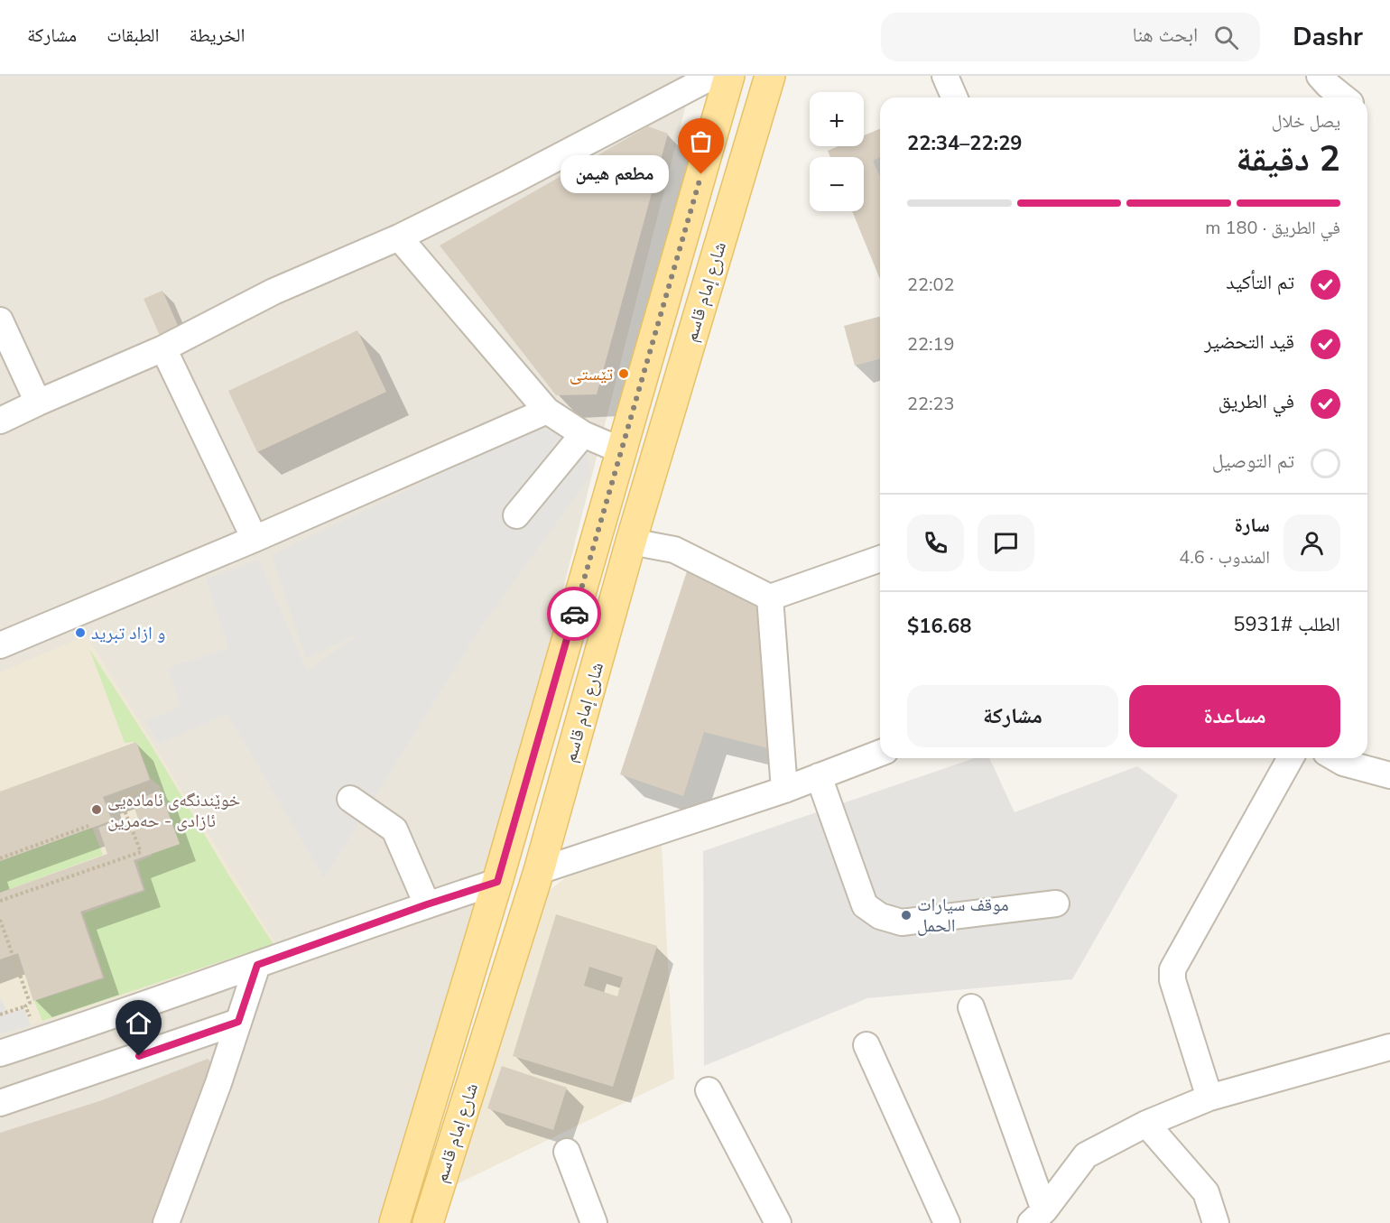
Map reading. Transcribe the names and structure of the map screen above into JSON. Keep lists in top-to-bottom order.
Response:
{
  "streets": {
    "main road": ["شارع إمام قاسم"]
  },
  "places": [
    "مطعم هيمن",
    "تێستی",
    "و ازاد تبريد",
    "خوێندنگەی ئامادەیی ئازادی - حەمرین",
    "موقف سيارات الحمل"
  ],
  "page": {
    "header": "Dashr",
    "search": "ابحث هنا",
    "nav": ["الخريطة", "الطبقات", "مشاركة"],
    "map_buttons": ["+", "−"],
    "heading": ["2 دقيقة", "يصل خلال", "22:29–22:34"],
    "panel": [
      "سارة",
      "المندوب · 4.6",
      "الطلب #5931",
      "$16.68"
    ],
    "bubble": "مطعم هيمن",
    "bar": "في الطريق · 180 m",
    "list": [
      ["تم التأكيد", "22:02"],
      ["قيد التحضير", "22:19"],
      ["في الطريق", "22:23"],
      "تم التوصيل"
    ],
    "buttons": ["مساعدة", "مشاركة"]
  }
}
